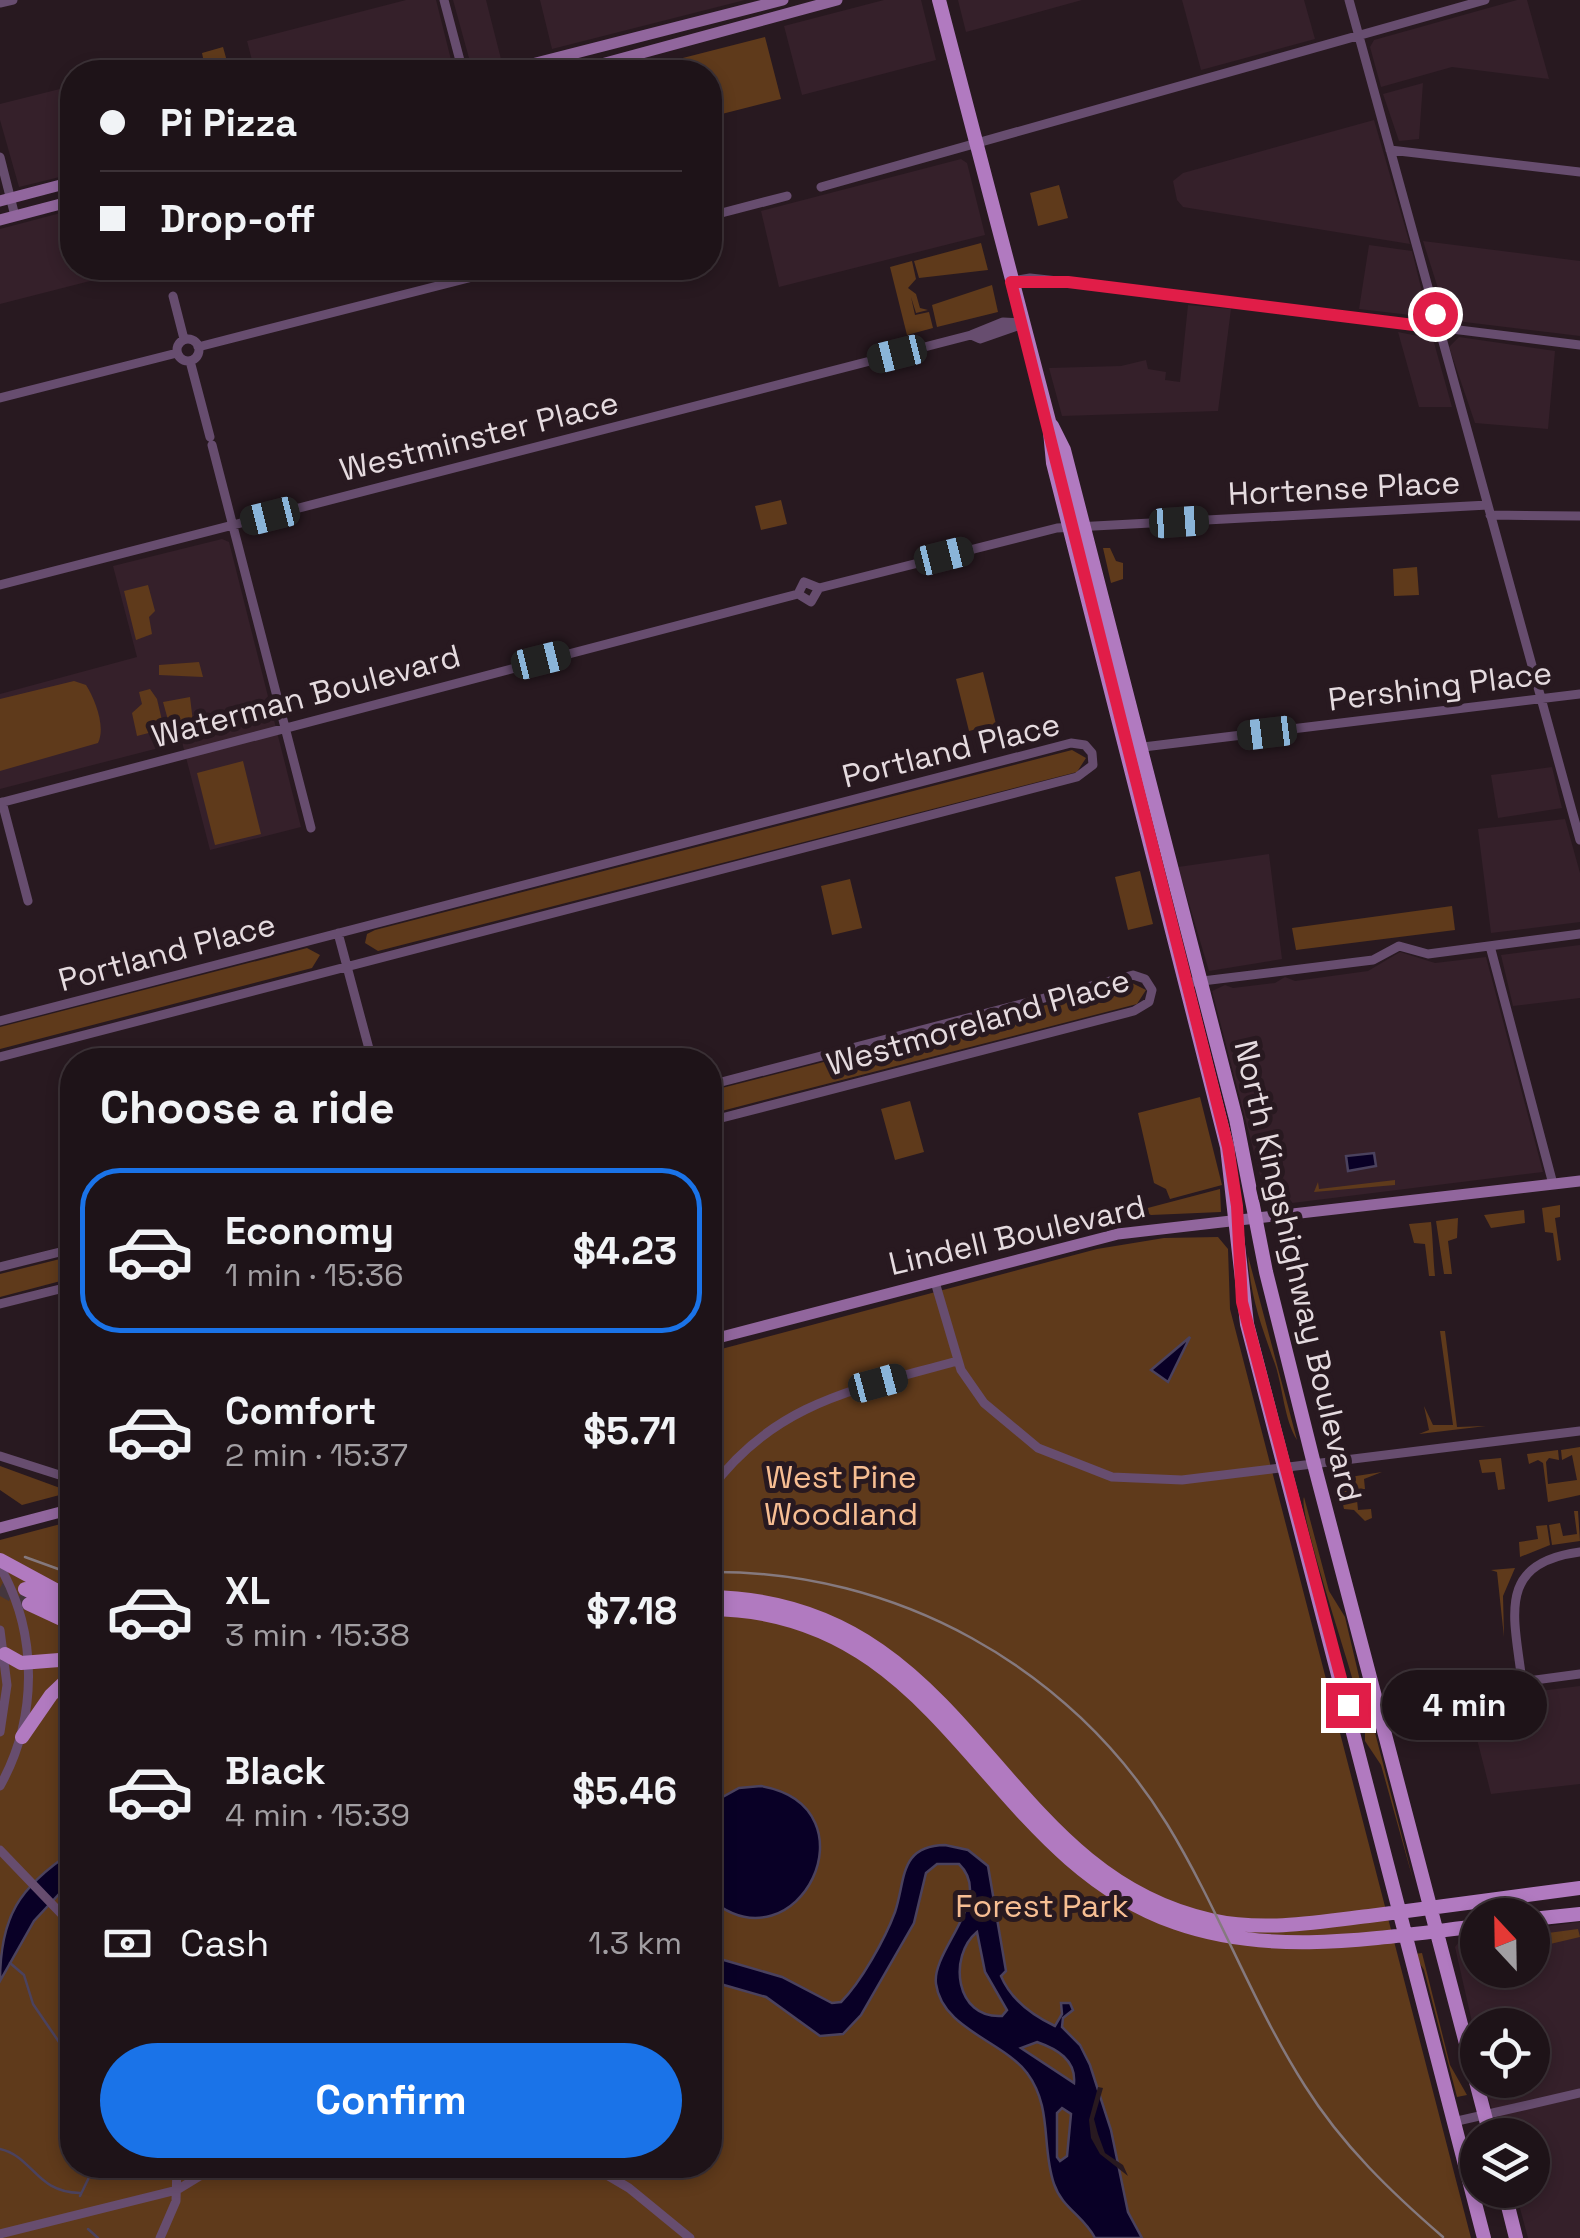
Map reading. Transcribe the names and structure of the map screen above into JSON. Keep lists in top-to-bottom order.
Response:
{
  "streets": {
    "main road": ["Lindell Boulevard", "North Kingshighway Boulevard"],
    "street": [
      "Westminster Place",
      "Hortense Place",
      "Pershing Place",
      "Waterman Boulevard",
      "Portland Place",
      "Westmoreland Place"
    ]
  },
  "crossings": [
    ["Westminster Place", "North Kingshighway Boulevard"],
    ["Hortense Place", "Waterman Boulevard"],
    ["Hortense Place", "North Kingshighway Boulevard"],
    ["Pershing Place", "North Kingshighway Boulevard"],
    ["Waterman Boulevard", "North Kingshighway Boulevard"],
    ["Lindell Boulevard", "North Kingshighway Boulevard"]
  ],
  "parks": ["West Pine Woodland", "Forest Park"],
  "north": "top",
  "page": {
    "banner": ["Pi Pizza", "Drop-off"],
    "heading": "Choose a ride",
    "list": [
      {
        "name": "Economy",
        "note": "1 min · 15:36",
        "value": "$4.23"
      },
      {
        "name": "Comfort",
        "note": "2 min · 15:37",
        "value": "$5.71"
      },
      {
        "name": "XL",
        "note": "3 min · 15:38",
        "value": "$7.18"
      },
      {
        "name": "Black",
        "note": "4 min · 15:39",
        "value": "$5.46"
      }
    ],
    "bubble": "4 min",
    "pay": ["Cash", "1.3 km"],
    "buttons": "Confirm"
  }
}
